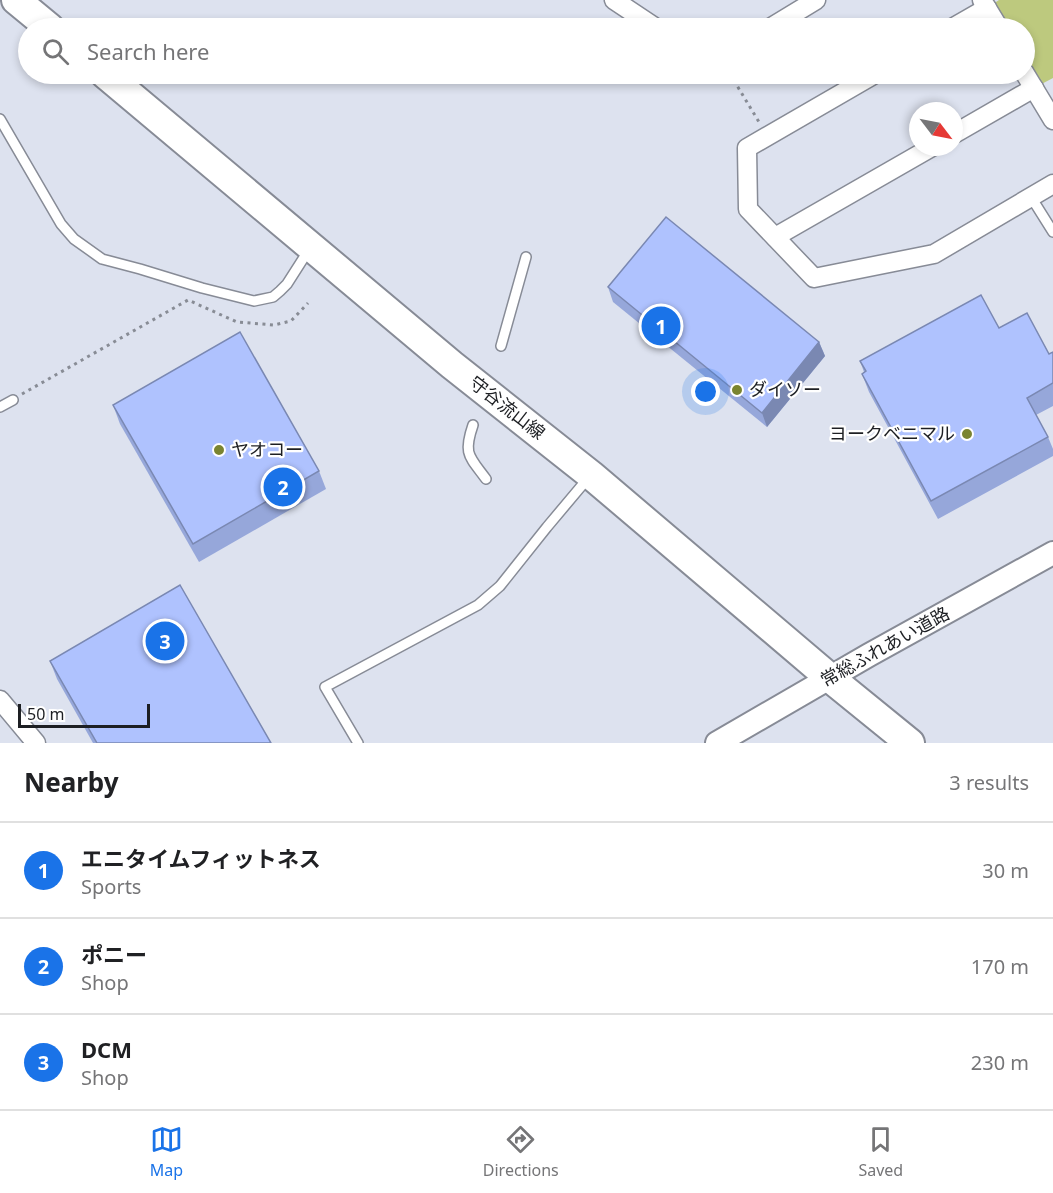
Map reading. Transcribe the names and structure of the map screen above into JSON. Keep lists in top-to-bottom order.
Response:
{
  "streets": {
    "main road": ["守谷流山線"],
    "street": ["常総ふれあい道路"]
  },
  "crossings": [
    ["守谷流山線", "常総ふれあい道路"]
  ],
  "places": ["ダイソー", "ヨークベニマル", "ヤオコー"],
  "scale_bar": "50 m",
  "north": "bottom right",
  "page": {
    "search": "Search here",
    "pins": ["1", "2", "3"],
    "scale": "50 m",
    "heading": ["Nearby", "3 results"],
    "list": [
      {
        "mark": "1",
        "name": "エニタイムフィットネス",
        "note": "Sports",
        "value": "30 m"
      },
      {
        "mark": "2",
        "name": "ポニー",
        "note": "Shop",
        "value": "170 m"
      },
      {
        "mark": "3",
        "name": "DCM",
        "note": "Shop",
        "value": "230 m"
      }
    ],
    "nav": ["Map", "Directions", "Saved"]
  }
}
